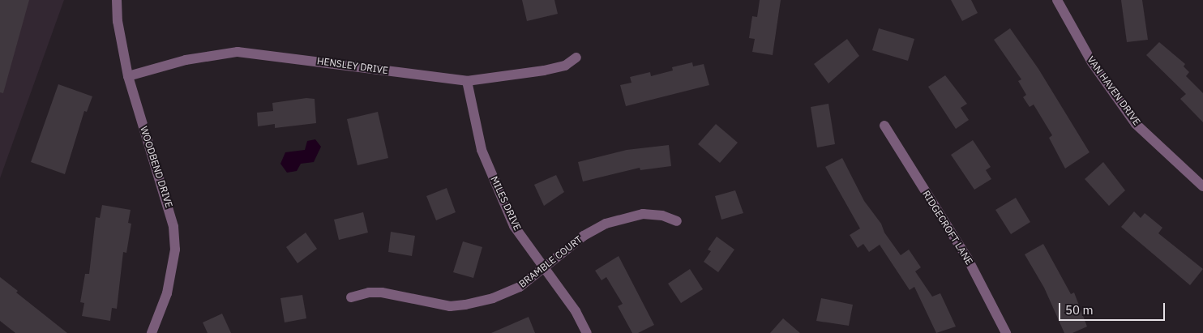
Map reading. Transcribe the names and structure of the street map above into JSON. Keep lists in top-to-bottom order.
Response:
{
  "streets": {
    "street": [
      "HENSLEY DRIVE",
      "VAN HAVEN DRIVE",
      "WOODBEND DRIVE",
      "MILES DRIVE",
      "RIDGECROFT LANE",
      "BRAMBLE COURT"
    ]
  },
  "crossings": [
    ["HENSLEY DRIVE", "WOODBEND DRIVE"],
    ["HENSLEY DRIVE", "MILES DRIVE"],
    ["MILES DRIVE", "BRAMBLE COURT"]
  ],
  "scale_bar": "50 m"
}
